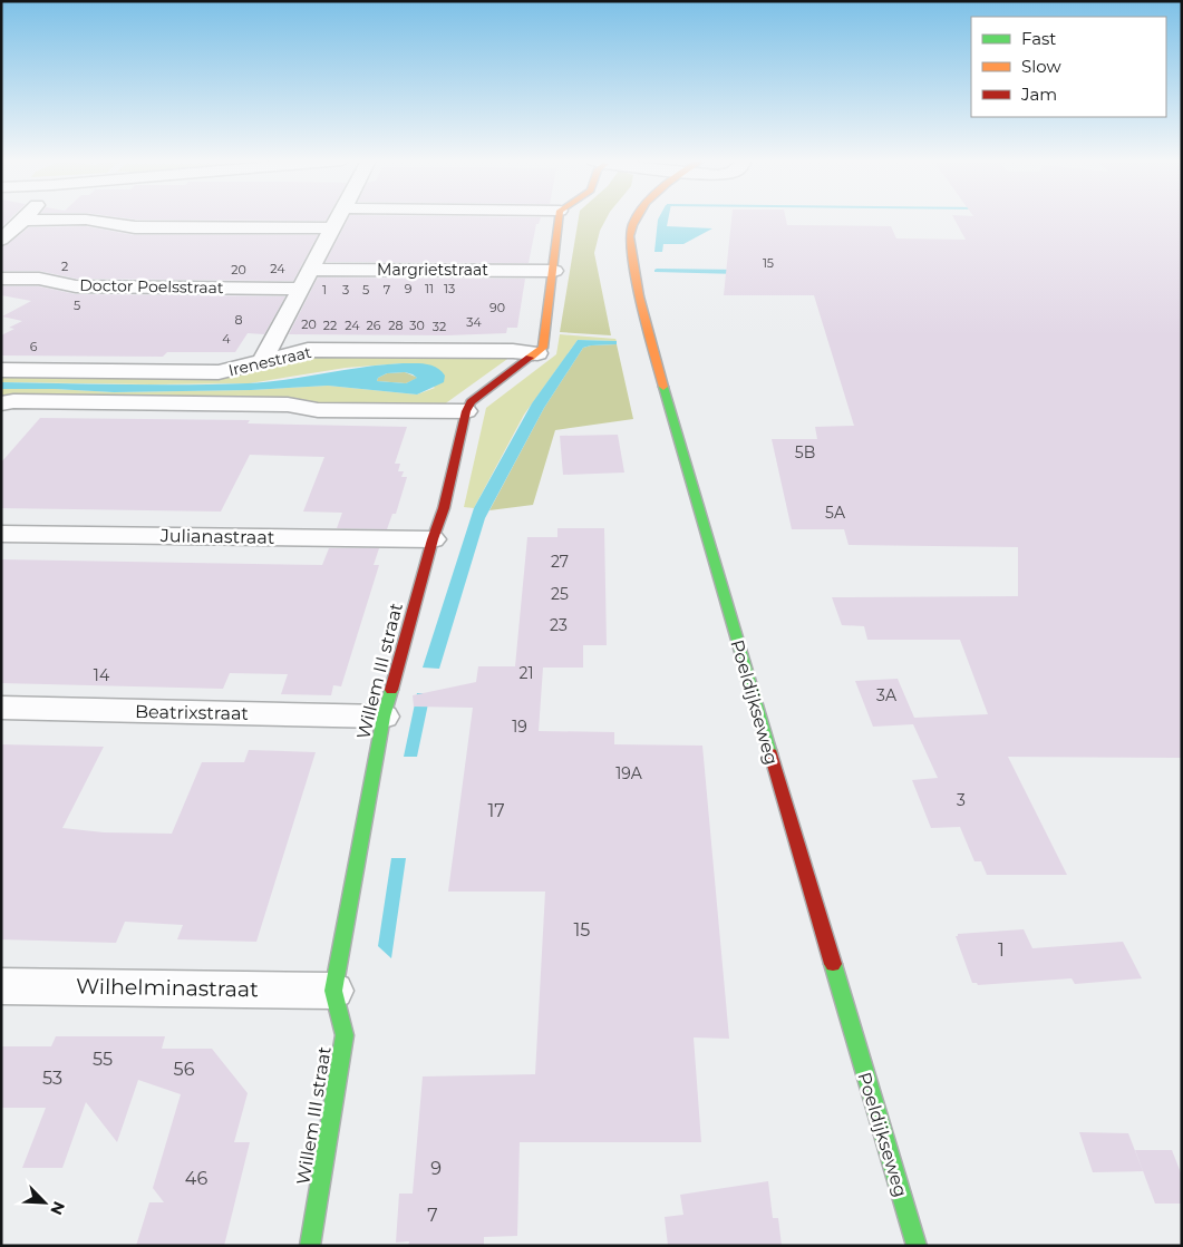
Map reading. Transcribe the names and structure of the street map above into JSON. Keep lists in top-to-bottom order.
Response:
{
  "streets": {
    "street": [
      "Margrietstraat",
      "Doctor Poelsstraat",
      "Irenestraat",
      "Julianastraat",
      "Willem III straat",
      "Poeldijkseweg",
      "Beatrixstraat",
      "Wilhelminastraat"
    ]
  },
  "crossings": [
    ["Irenestraat", "Willem III straat"],
    ["Julianastraat", "Willem III straat"],
    ["Willem III straat", "Beatrixstraat"],
    ["Willem III straat", "Wilhelminastraat"]
  ],
  "house_numbers": [
    "15",
    "2",
    "24",
    "20",
    "9",
    "11",
    "13",
    "1",
    "3",
    "5",
    "7",
    "5",
    "90",
    "8",
    "34",
    "20",
    "22",
    "24",
    "26",
    "28",
    "30",
    "32",
    "4",
    "6",
    "5B",
    "5A",
    "27",
    "25",
    "23",
    "21",
    "14",
    "3A",
    "19",
    "19A",
    "3",
    "17",
    "15",
    "1",
    "55",
    "56",
    "53",
    "9",
    "46",
    "7"
  ],
  "legend": ["Fast", "Slow", "Jam"],
  "north": "bottom right"
}
